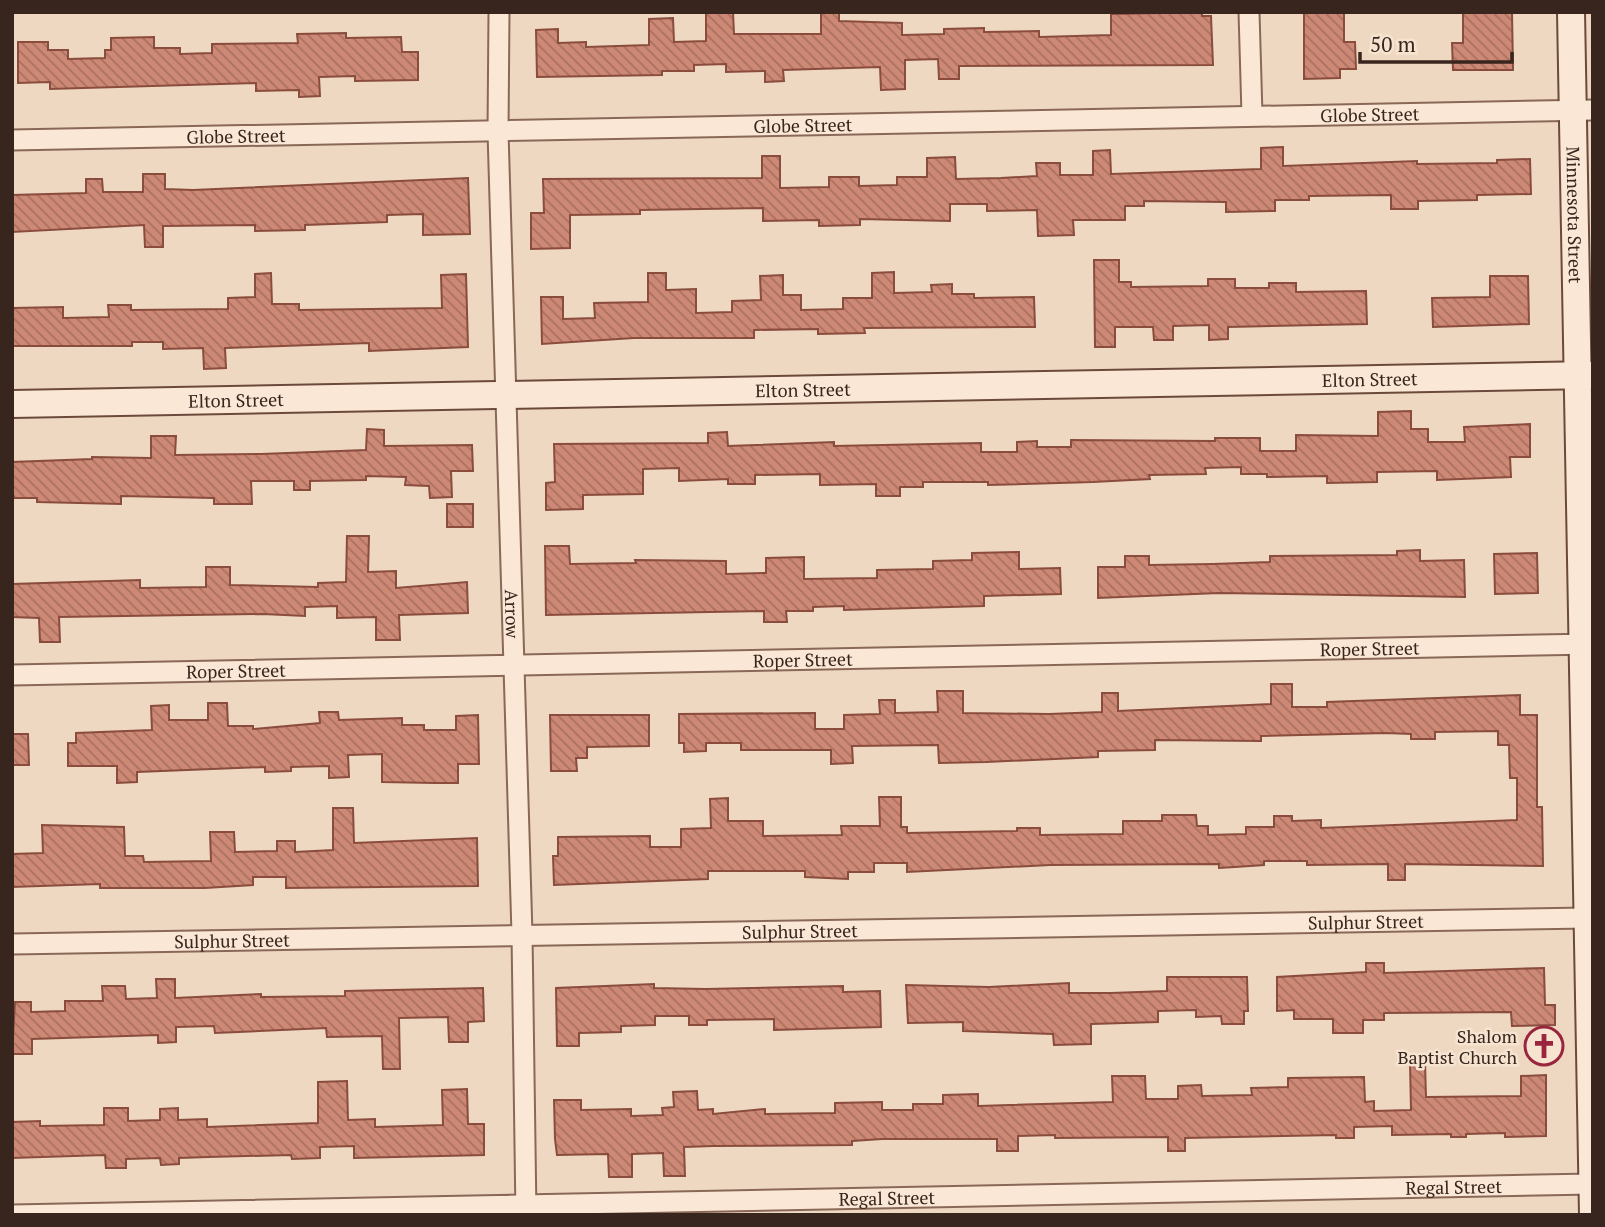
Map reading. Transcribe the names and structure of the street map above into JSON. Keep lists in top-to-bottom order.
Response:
{
  "streets": {
    "street": [
      "Globe Street",
      "Minnesota Street",
      "Elton Street",
      "Arrow",
      "Roper Street",
      "Sulphur Street",
      "Regal Street"
    ]
  },
  "crossings": [
    ["Globe Street", "Minnesota Street"],
    ["Globe Street", "Arrow"],
    ["Minnesota Street", "Elton Street"],
    ["Minnesota Street", "Roper Street"],
    ["Minnesota Street", "Sulphur Street"],
    ["Minnesota Street", "Regal Street"],
    ["Elton Street", "Arrow"],
    ["Arrow", "Roper Street"],
    ["Arrow", "Sulphur Street"],
    ["Arrow", "Regal Street"]
  ],
  "places": {
    "church": ["Shalom Baptist Church"]
  },
  "scale_bar": "50 m"
}
